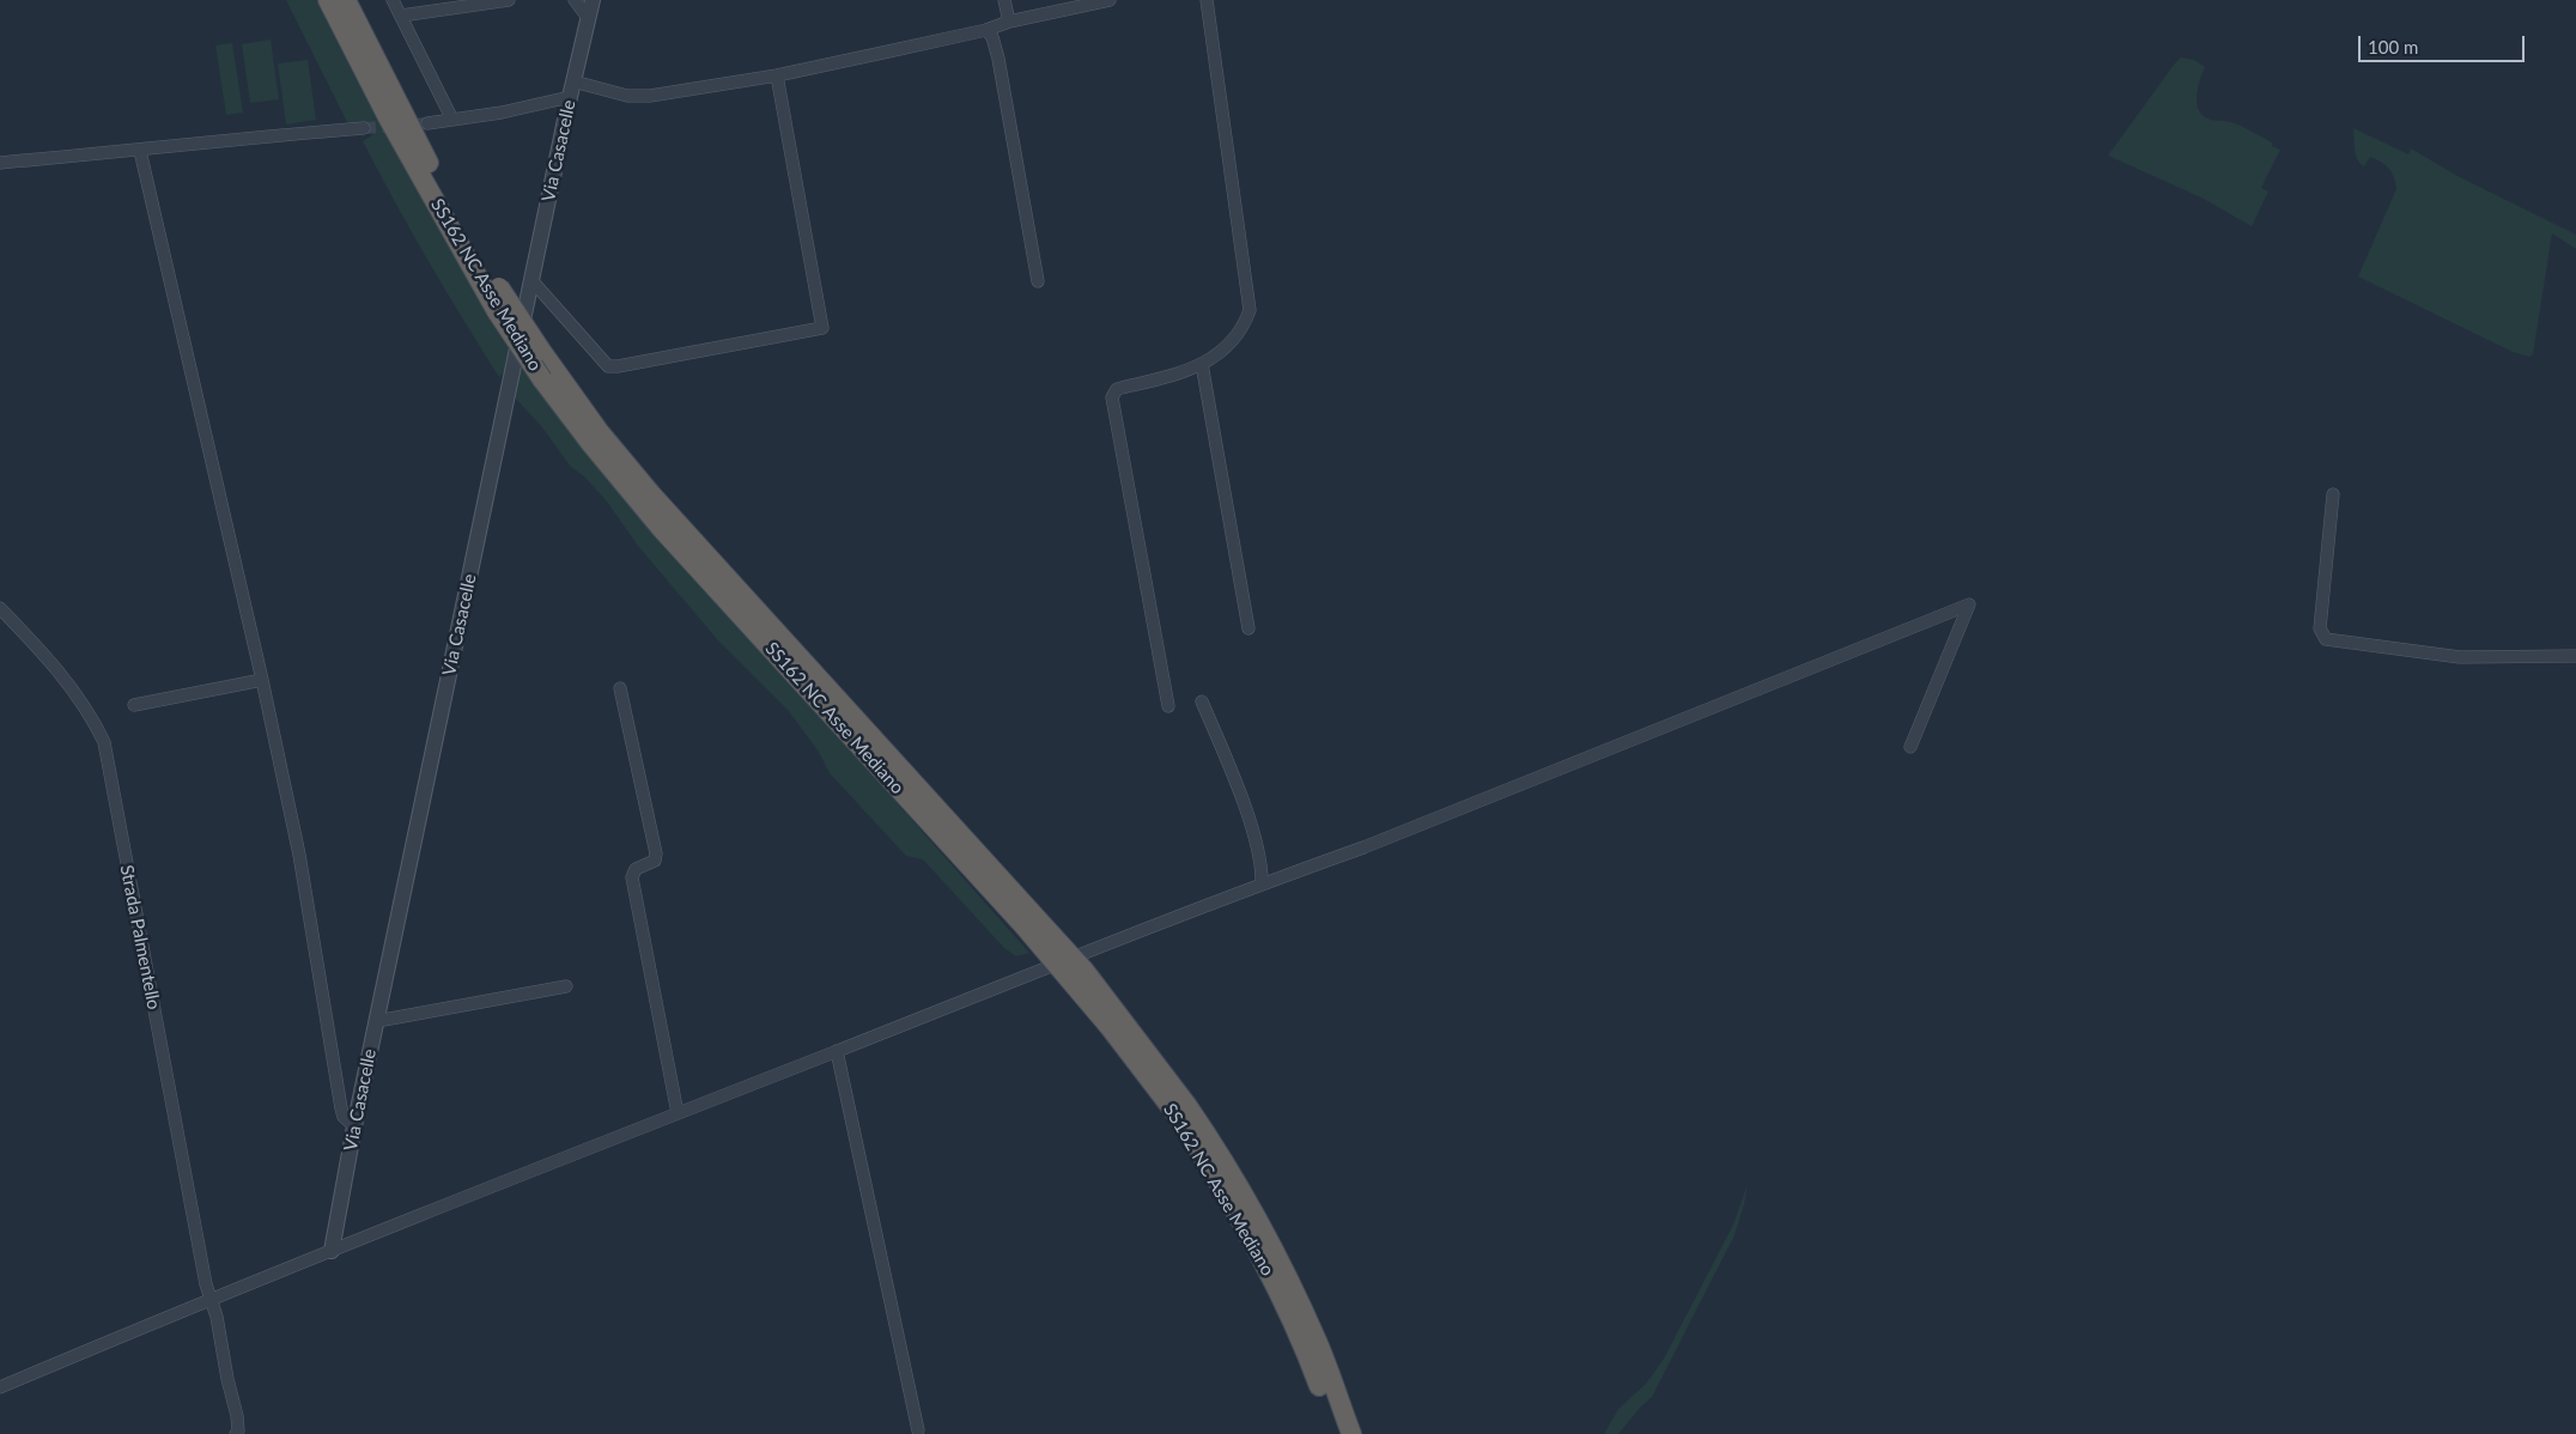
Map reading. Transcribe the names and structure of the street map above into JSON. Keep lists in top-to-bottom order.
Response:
{
  "streets": {
    "highway": ["SS162 NC Asse Mediano"],
    "street": ["Via Casacelle", "Strada Palmentello"]
  },
  "scale_bar": "100 m"
}
